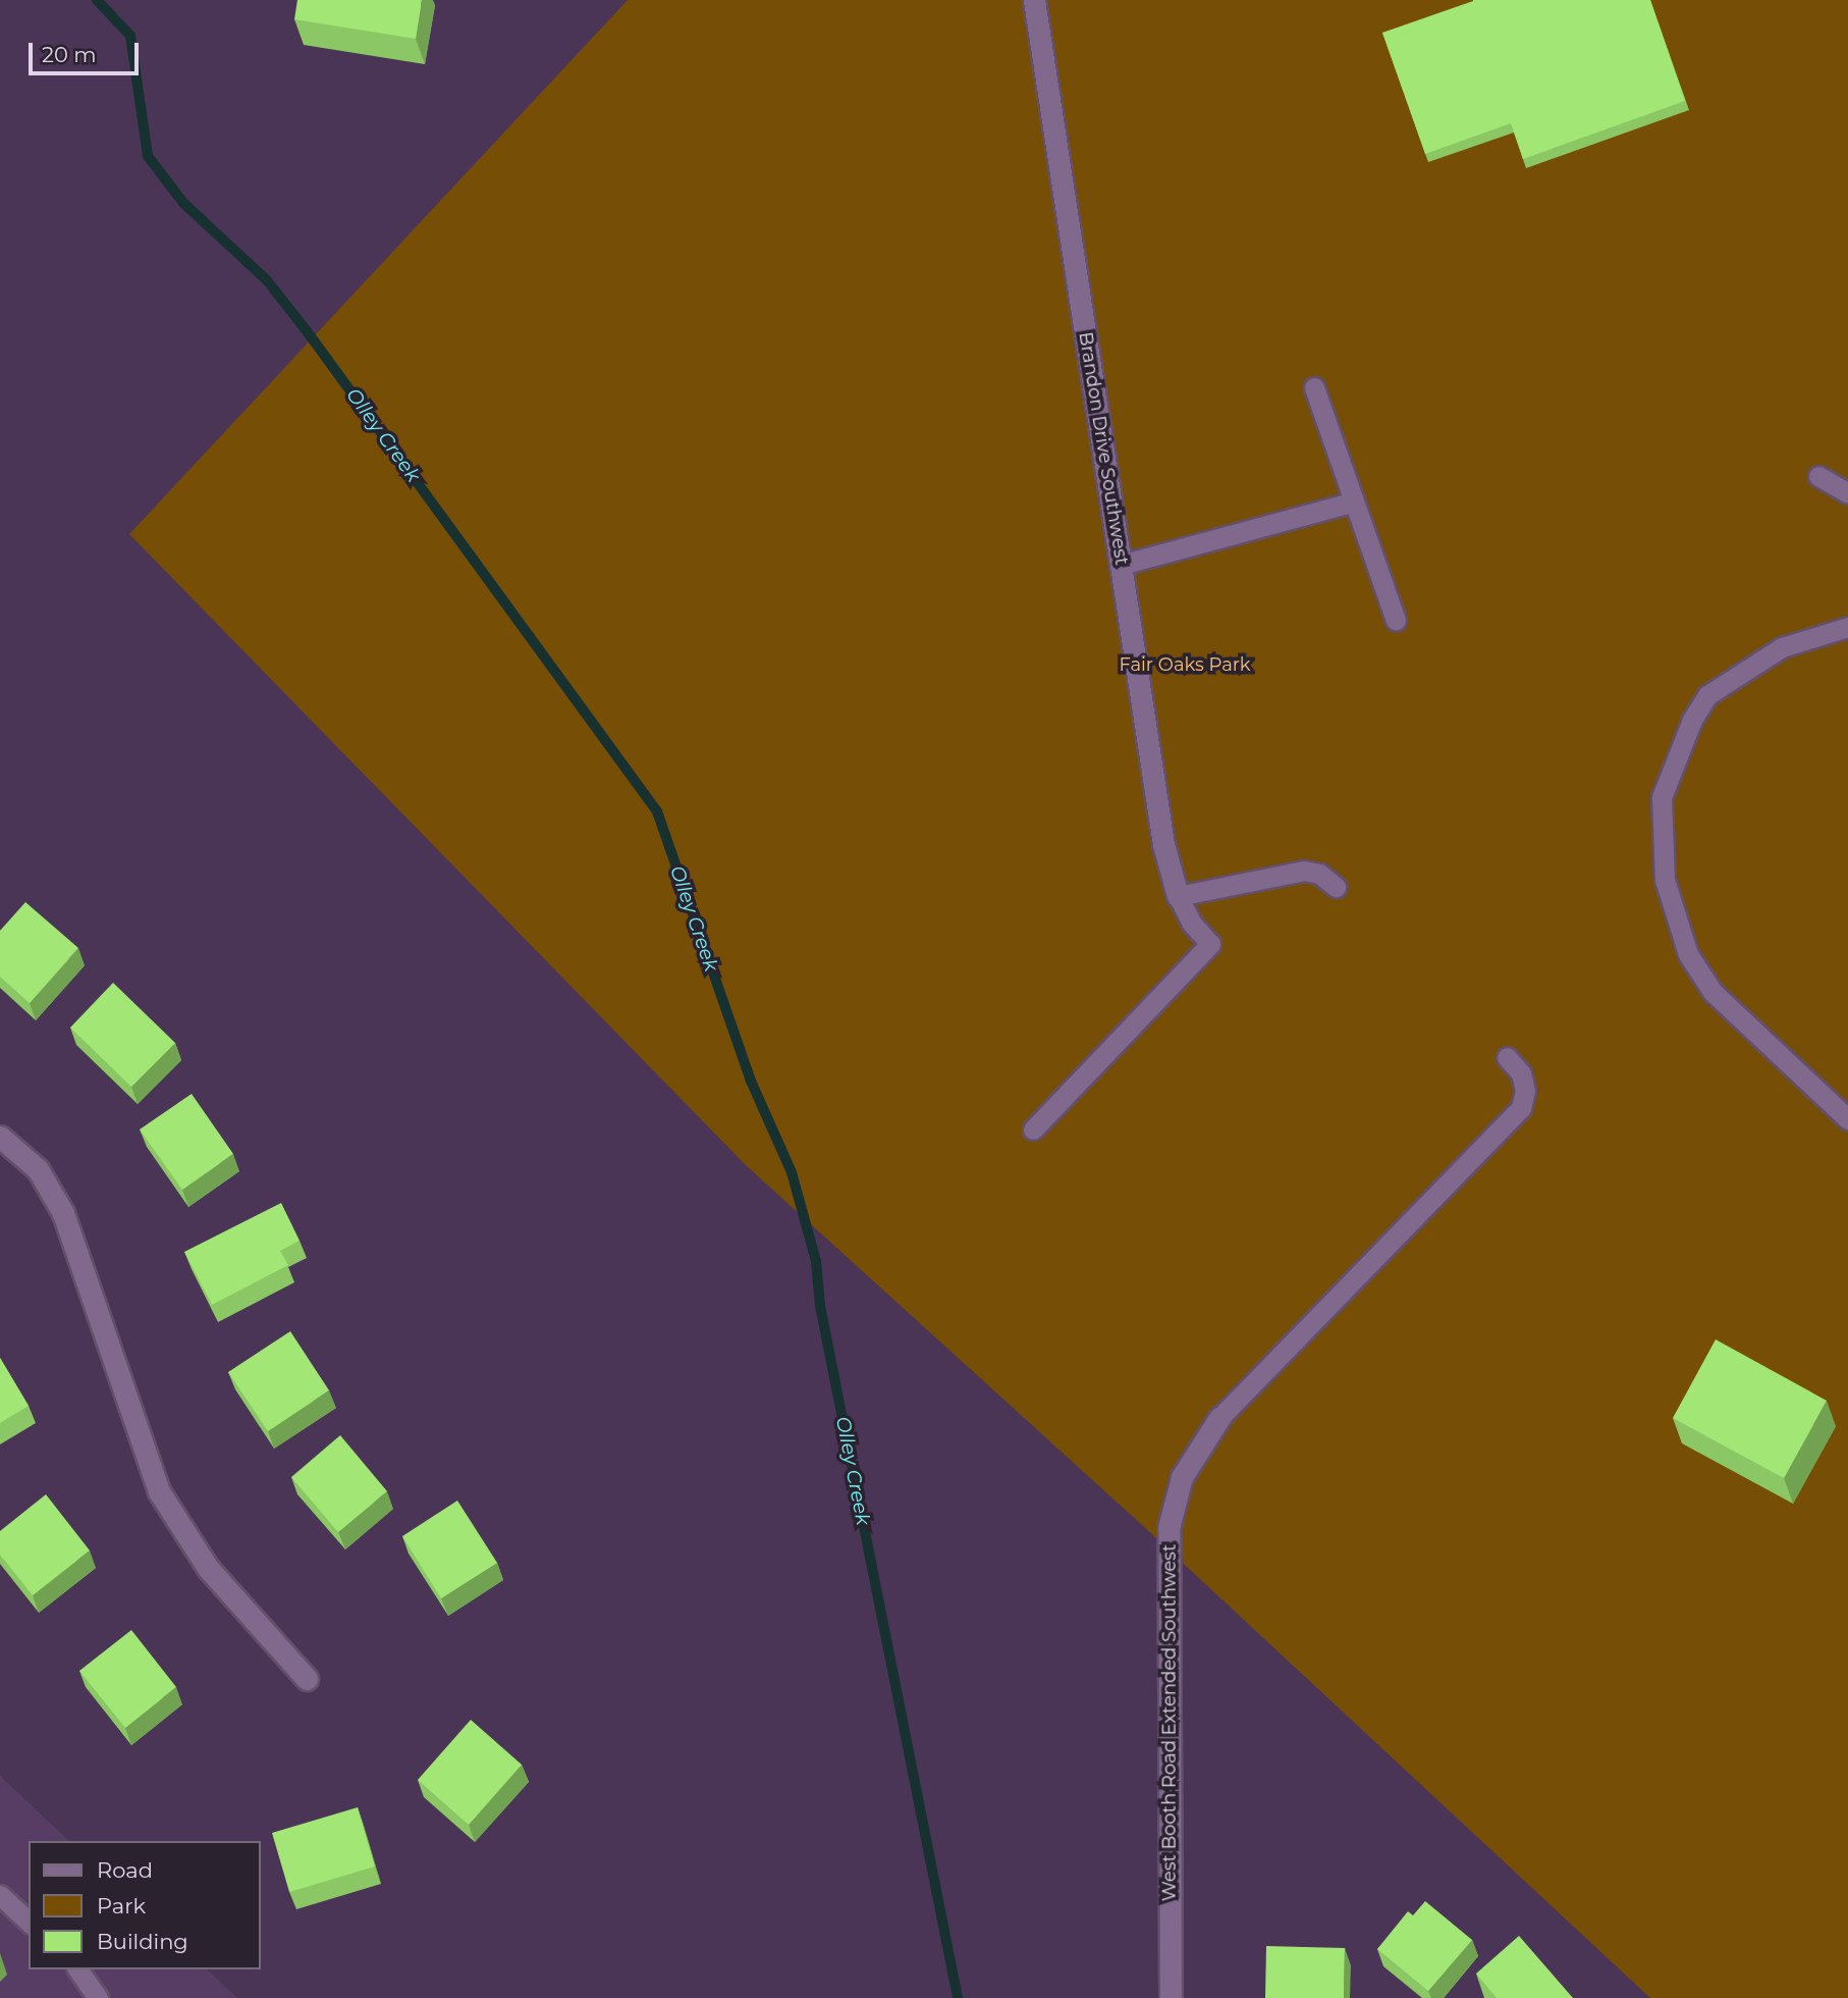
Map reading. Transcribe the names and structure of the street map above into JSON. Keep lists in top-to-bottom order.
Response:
{
  "streets": {
    "street": ["Brandon Drive Southwest", "West Booth Road Extended Southwest"]
  },
  "water": ["Olley Creek"],
  "parks": ["Fair Oaks Park"],
  "legend": ["Road", "Park", "Building"],
  "scale_bar": "20 m"
}
